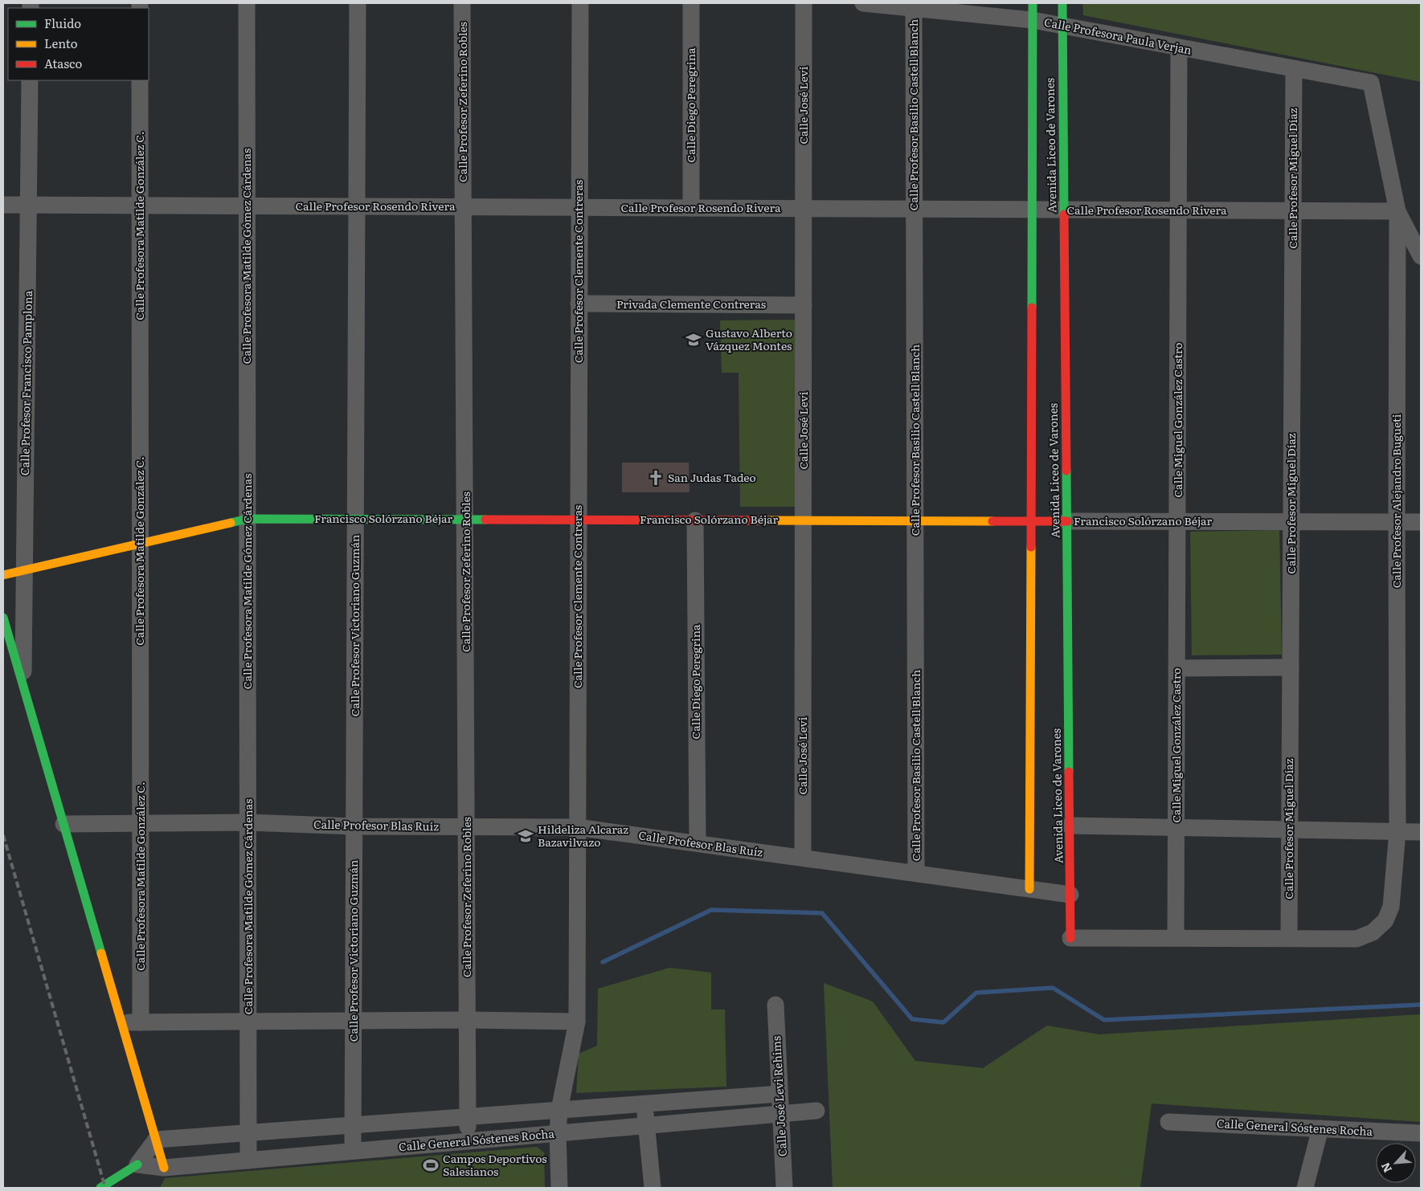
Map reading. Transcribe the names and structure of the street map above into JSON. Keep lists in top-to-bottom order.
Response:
{
  "streets": {
    "street": [
      "Calle Profesora Paula Verjan",
      "Calle Profesor Zeferino Robles",
      "Calle Diego Peregrina",
      "Calle José Levi",
      "Calle Profesor Basilio Castell Blanch",
      "Avenida Liceo de Varones",
      "Calle Profesor Miguel Díaz",
      "Calle Profesor Rosendo Rivera",
      "Calle Profesora Matilde González C.",
      "Calle Profesora Matilde Gómez Cárdenas",
      "Calle Profesor Clemente Contreras",
      "Privada Clemente Contreras",
      "Calle Profesor Francisco Pamplona",
      "Calle Miguel González Castro",
      "Calle Profesor Alejandro Bugueti",
      "Francisco Solórzano Béjar",
      "Calle Profesor Victoriano Guzmán",
      "Calle Profesor Blas Ruíz",
      "Calle José Levi Rehims",
      "Calle General Sóstenes Rocha"
    ]
  },
  "crossings": [
    ["Calle Profesora Paula Verjan", "Calle Profesor Basilio Castell Blanch"],
    ["Calle Profesora Paula Verjan", "Avenida Liceo de Varones"],
    ["Calle Profesora Paula Verjan", "Calle Profesor Miguel Díaz"],
    ["Calle Profesora Paula Verjan", "Calle Miguel González Castro"],
    ["Calle Profesora Paula Verjan", "Calle Profesor Alejandro Bugueti"],
    ["Calle Profesor Zeferino Robles", "Calle Profesor Rosendo Rivera"],
    ["Calle Profesor Zeferino Robles", "Francisco Solórzano Béjar"],
    ["Calle Profesor Zeferino Robles", "Calle Profesor Blas Ruíz"],
    ["Calle Profesor Zeferino Robles", "Calle General Sóstenes Rocha"],
    ["Calle Diego Peregrina", "Calle Profesor Rosendo Rivera"],
    ["Calle Diego Peregrina", "Francisco Solórzano Béjar"],
    ["Calle Diego Peregrina", "Calle Profesor Blas Ruíz"],
    ["Calle José Levi", "Calle Profesor Rosendo Rivera"],
    ["Calle José Levi", "Privada Clemente Contreras"],
    ["Calle José Levi", "Francisco Solórzano Béjar"],
    ["Calle José Levi", "Calle Profesor Blas Ruíz"],
    ["Calle Profesor Basilio Castell Blanch", "Calle Profesor Rosendo Rivera"],
    ["Calle Profesor Basilio Castell Blanch", "Francisco Solórzano Béjar"],
    ["Calle Profesor Basilio Castell Blanch", "Calle Profesor Blas Ruíz"],
    ["Avenida Liceo de Varones", "Calle Profesor Rosendo Rivera"],
    ["Avenida Liceo de Varones", "Francisco Solórzano Béjar"],
    ["Avenida Liceo de Varones", "Calle Profesor Blas Ruíz"],
    ["Calle Profesor Miguel Díaz", "Calle Profesor Rosendo Rivera"],
    ["Calle Profesor Miguel Díaz", "Calle Profesor Alejandro Bugueti"],
    ["Calle Profesor Miguel Díaz", "Francisco Solórzano Béjar"],
    ["Calle Profesor Rosendo Rivera", "Calle Profesora Matilde González C."],
    ["Calle Profesor Rosendo Rivera", "Calle Profesora Matilde Gómez Cárdenas"],
    ["Calle Profesor Rosendo Rivera", "Calle Profesor Clemente Contreras"],
    ["Calle Profesor Rosendo Rivera", "Calle Profesor Francisco Pamplona"],
    ["Calle Profesor Rosendo Rivera", "Calle Miguel González Castro"],
    ["Calle Profesor Rosendo Rivera", "Calle Profesor Alejandro Bugueti"],
    ["Calle Profesor Rosendo Rivera", "Calle Profesor Victoriano Guzmán"],
    ["Calle Profesora Matilde González C.", "Francisco Solórzano Béjar"],
    ["Calle Profesora Matilde González C.", "Calle Profesor Blas Ruíz"],
    ["Calle Profesora Matilde Gómez Cárdenas", "Francisco Solórzano Béjar"],
    ["Calle Profesora Matilde Gómez Cárdenas", "Calle Profesor Blas Ruíz"],
    ["Calle Profesora Matilde Gómez Cárdenas", "Calle General Sóstenes Rocha"],
    ["Calle Profesor Clemente Contreras", "Privada Clemente Contreras"],
    ["Calle Profesor Clemente Contreras", "Francisco Solórzano Béjar"],
    ["Calle Profesor Clemente Contreras", "Calle Profesor Blas Ruíz"],
    ["Calle Profesor Clemente Contreras", "Calle General Sóstenes Rocha"],
    ["Calle Profesor Francisco Pamplona", "Francisco Solórzano Béjar"],
    ["Calle Miguel González Castro", "Francisco Solórzano Béjar"],
    ["Calle Profesor Alejandro Bugueti", "Francisco Solórzano Béjar"],
    ["Francisco Solórzano Béjar", "Calle Profesor Victoriano Guzmán"],
    ["Calle Profesor Victoriano Guzmán", "Calle Profesor Blas Ruíz"],
    ["Calle Profesor Victoriano Guzmán", "Calle General Sóstenes Rocha"],
    ["Calle José Levi Rehims", "Calle General Sóstenes Rocha"]
  ],
  "places": {
    "school or university": ["Gustavo Alberto Vázquez Montes", "Hildeliza Alcaraz Bazavilvazo"],
    "church": ["San Judas Tadeo"],
    "sports": ["Campos Deportivos Salesianos"]
  },
  "legend": ["Fluido", "Lento", "Atasco"],
  "north": "bottom left"
}
